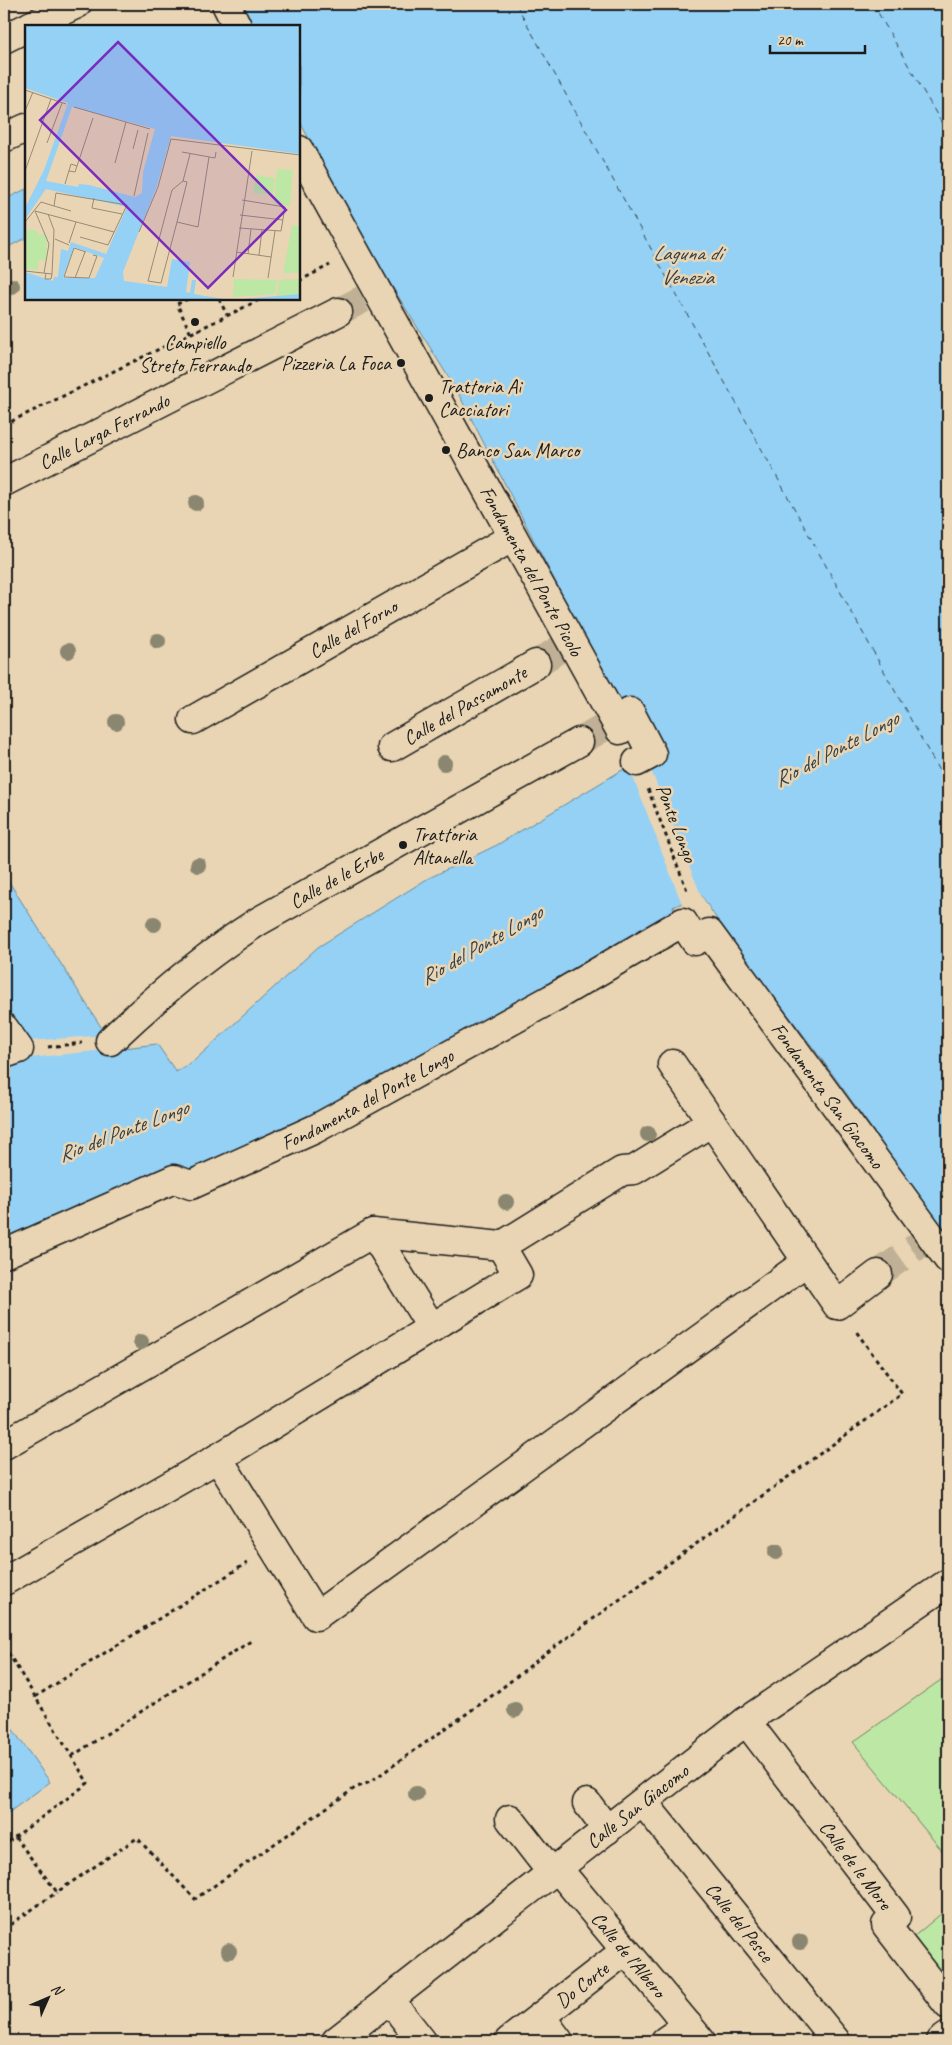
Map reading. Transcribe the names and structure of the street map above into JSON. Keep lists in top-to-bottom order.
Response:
{
  "streets": {
    "street": [
      "Calle Larga Ferrando",
      "Fondamenta del Ponte Picolo",
      "Calle del Forno",
      "Calle del Passamonte",
      "Calle de le Erbe",
      "Fondamenta San Giacomo",
      "Fondamenta del Ponte Longo",
      "Calle San Giacomo",
      "Calle de le More",
      "Calle del Pesce",
      "Calle de l'Albero",
      "Do Corte"
    ],
    "path": ["Ponte Longo"]
  },
  "crossings": [
    ["Fondamenta del Ponte Picolo", "Calle del Forno"],
    ["Fondamenta del Ponte Picolo", "Ponte Longo"],
    ["Ponte Longo", "Fondamenta San Giacomo"],
    ["Ponte Longo", "Fondamenta del Ponte Longo"],
    ["Fondamenta San Giacomo", "Fondamenta del Ponte Longo"],
    ["Calle San Giacomo", "Calle de le More"],
    ["Calle San Giacomo", "Calle del Pesce"],
    ["Calle San Giacomo", "Calle de l'Albero"],
    ["Calle de l'Albero", "Do Corte"]
  ],
  "water": ["Laguna di Venezia", "Rio del Ponte Longo"],
  "places": [
    "Campiello Streto Ferrando",
    "Pizzeria La Foca",
    "Trattoria Ai Cacciatori",
    "Banco San Marco",
    "Trattoria Altanella"
  ],
  "scale_bar": "20 m",
  "north": "top right"
}
